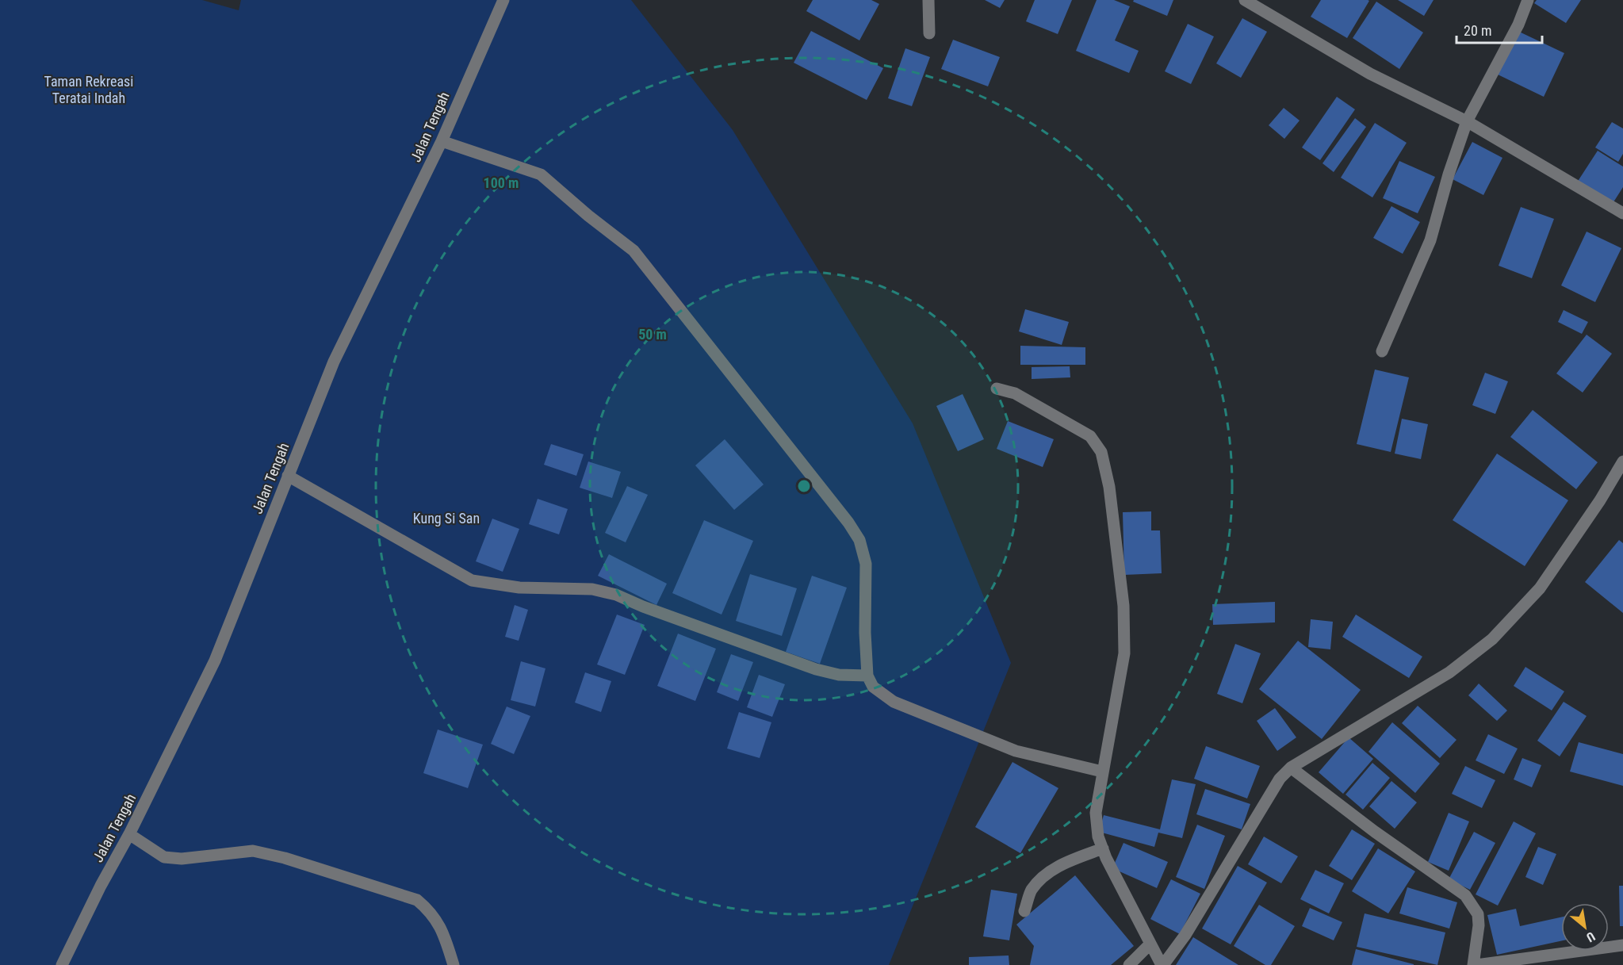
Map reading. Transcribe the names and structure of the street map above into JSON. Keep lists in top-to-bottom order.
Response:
{
  "streets": {
    "street": ["Jalan Tengah"]
  },
  "parks": ["Taman Rekreasi Teratai Indah", "Kung Si San"],
  "scale_bar": "20 m",
  "north": "bottom right",
  "rings": ["100 m", "50 m"]
}
